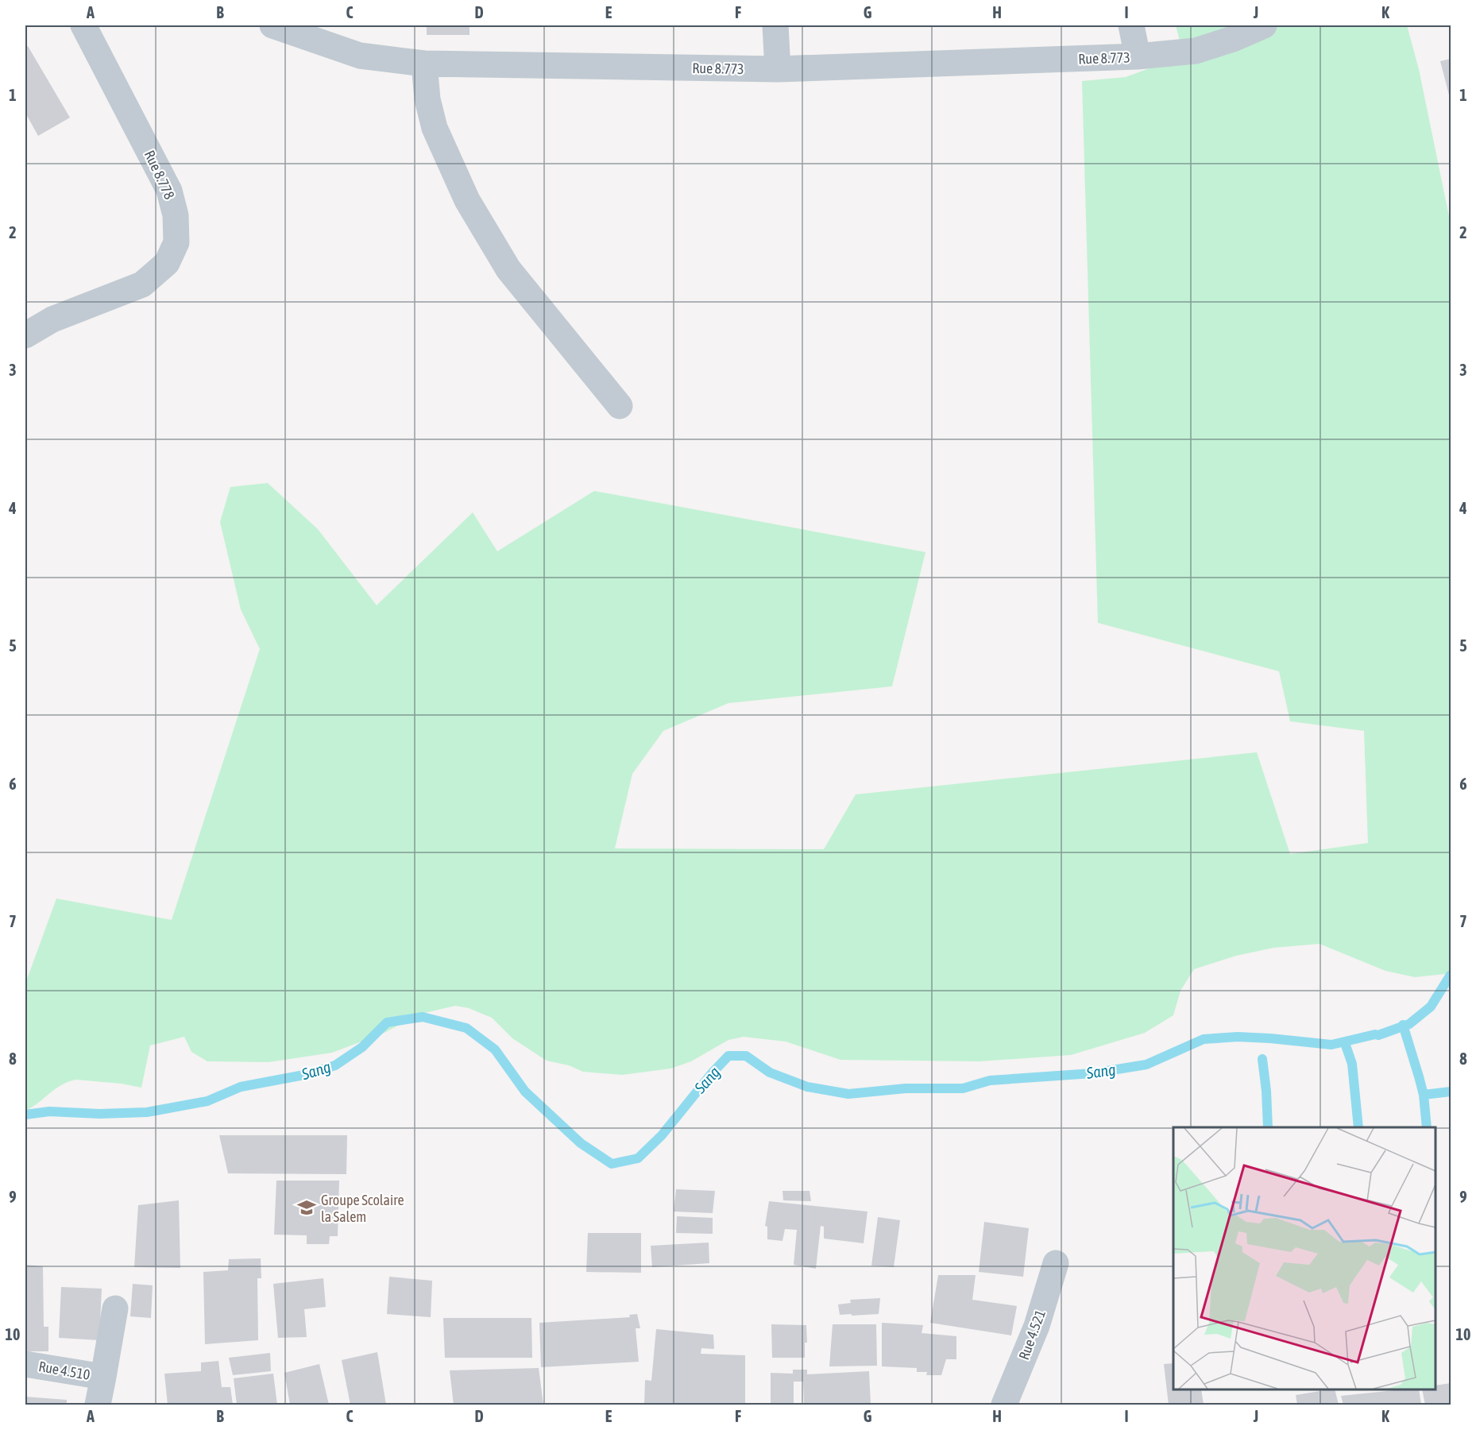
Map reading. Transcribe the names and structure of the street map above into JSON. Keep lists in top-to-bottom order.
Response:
{
  "streets": {
    "street": [
      "Rue 8.773",
      "Rue 8.778",
      "Rue 4.521",
      "Rue 4.510"
    ]
  },
  "water": ["Sang"],
  "places": {
    "school or university": ["Groupe Scolaire la Salem"]
  },
  "grid": {
    "columns": [
      "A",
      "B",
      "C",
      "D",
      "E",
      "F",
      "G",
      "H",
      "I",
      "J",
      "K"
    ],
    "rows": [
      "1",
      "2",
      "3",
      "4",
      "5",
      "6",
      "7",
      "8",
      "9",
      "10"
    ]
  }
}
